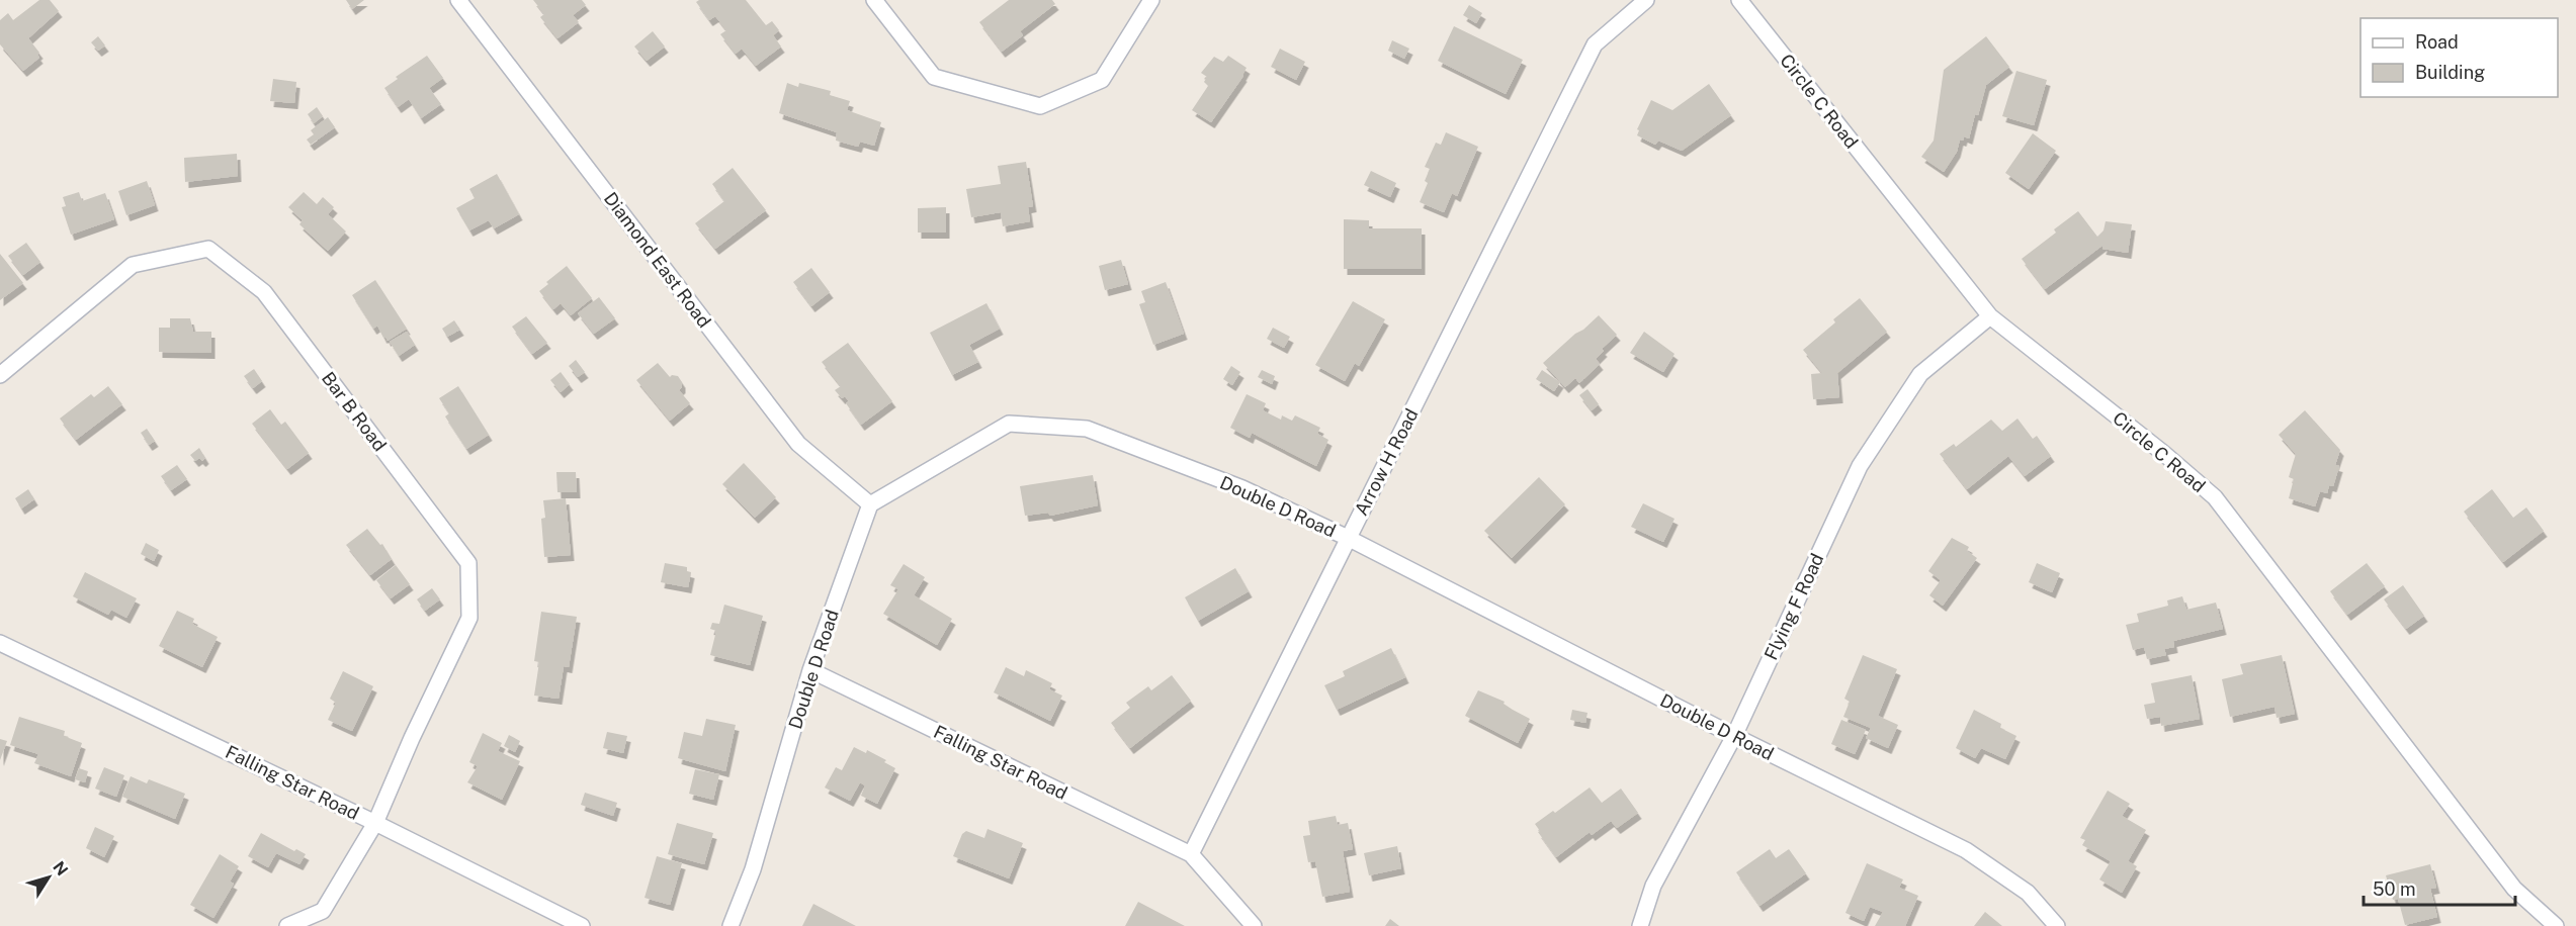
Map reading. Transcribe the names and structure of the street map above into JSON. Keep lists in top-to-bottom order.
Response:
{
  "streets": {
    "street": [
      "Circle C Road",
      "Diamond East Road",
      "Bar B Road",
      "Arrow H Road",
      "Double D Road",
      "Flying F Road",
      "Falling Star Road"
    ]
  },
  "crossings": [
    ["Circle C Road", "Flying F Road"],
    ["Diamond East Road", "Double D Road"],
    ["Bar B Road", "Falling Star Road"],
    ["Arrow H Road", "Double D Road"],
    ["Arrow H Road", "Falling Star Road"],
    ["Double D Road", "Flying F Road"],
    ["Double D Road", "Falling Star Road"]
  ],
  "legend": ["Road", "Building"],
  "scale_bar": "50 m",
  "north": "top right"
}
